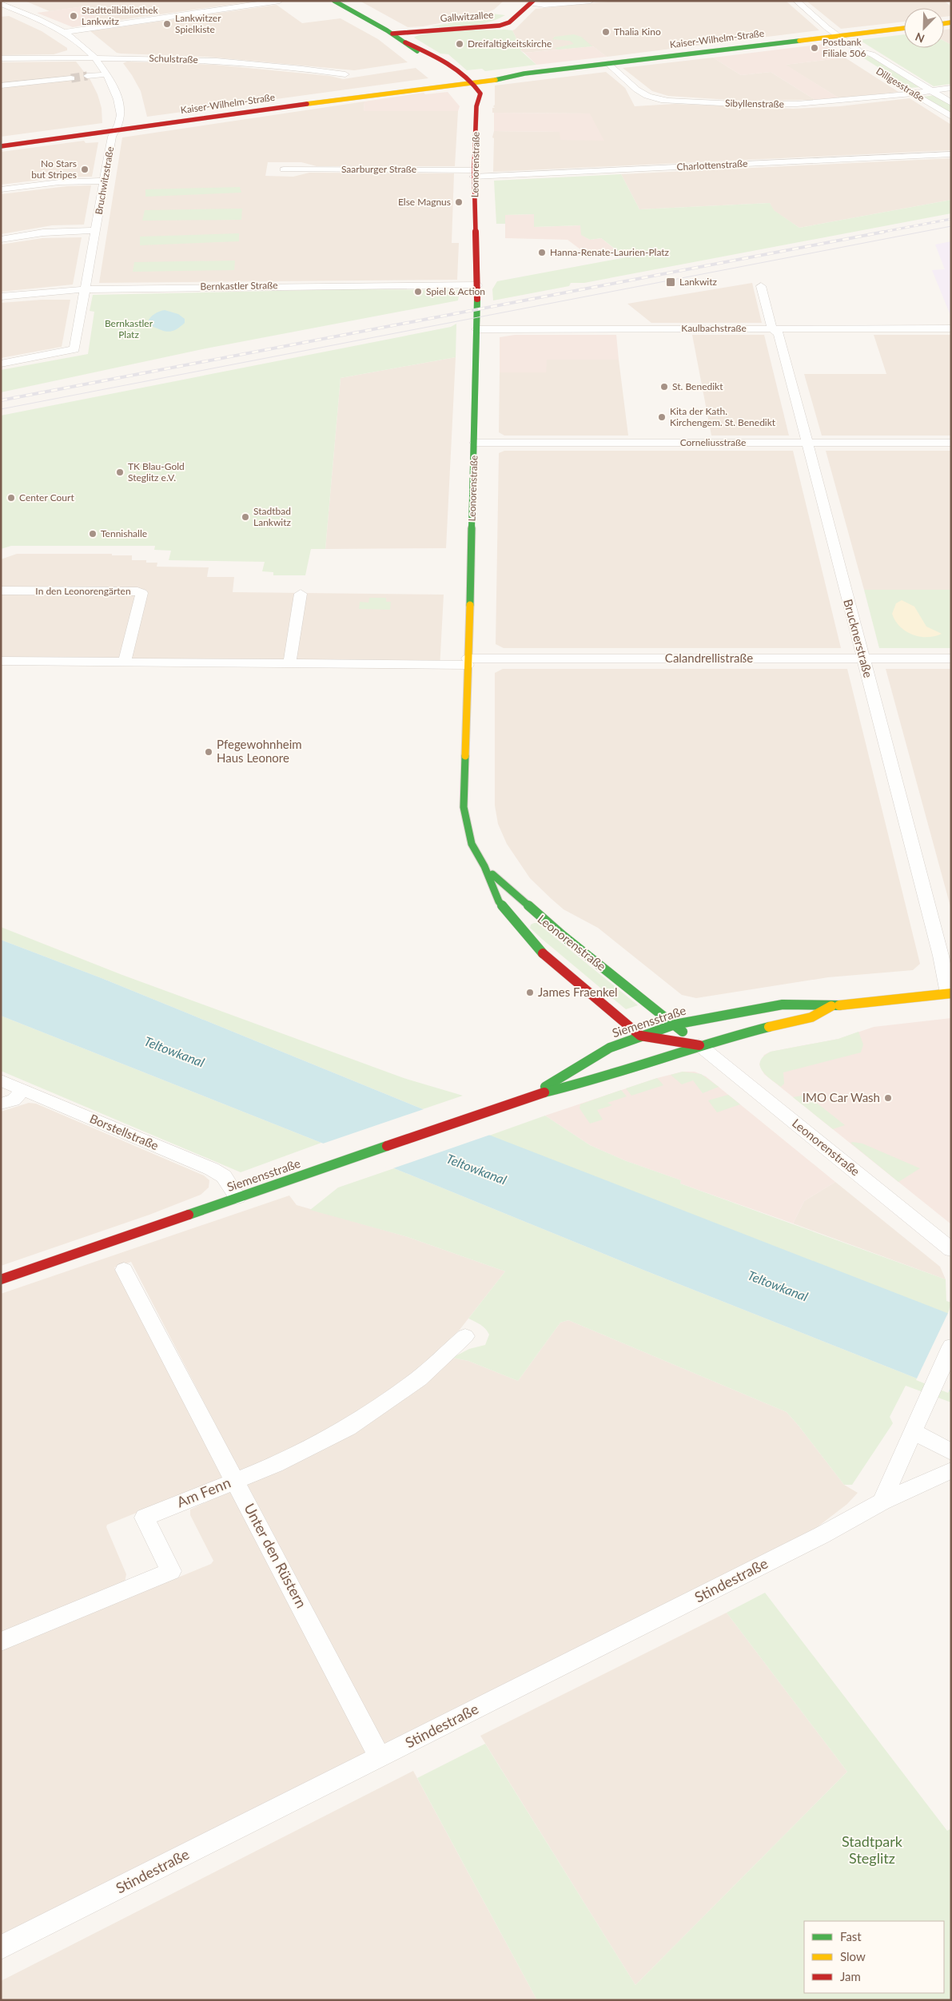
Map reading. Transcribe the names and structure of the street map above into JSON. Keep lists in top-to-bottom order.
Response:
{
  "streets": {
    "main road": [
      "Gallwitzallee",
      "Kaiser-Wilhelm-Straße",
      "Leonorenstraße",
      "Siemensstraße"
    ],
    "street": [
      "Schulstraße",
      "Dillgesstraße",
      "Sibyllenstraße",
      "Charlottenstraße",
      "Saarburger Straße",
      "Bruchwitzstraße",
      "Bernkastler Straße",
      "Kaulbachstraße",
      "Corneliusstraße",
      "In den Leonorengärten",
      "Brucknerstraße",
      "Calandrellistraße",
      "Borstellstraße",
      "Am Fenn",
      "Unter den Rüstern",
      "Stindestraße"
    ]
  },
  "crossings": [
    ["Kaiser-Wilhelm-Straße", "Dillgesstraße"],
    ["Kaiser-Wilhelm-Straße", "Sibyllenstraße"],
    ["Kaiser-Wilhelm-Straße", "Leonorenstraße"],
    ["Kaiser-Wilhelm-Straße", "Bruchwitzstraße"],
    ["Schulstraße", "Bruchwitzstraße"],
    ["Dillgesstraße", "Sibyllenstraße"],
    ["Leonorenstraße", "Charlottenstraße"],
    ["Leonorenstraße", "Saarburger Straße"],
    ["Leonorenstraße", "Bernkastler Straße"],
    ["Leonorenstraße", "Kaulbachstraße"],
    ["Leonorenstraße", "Corneliusstraße"],
    ["Leonorenstraße", "Calandrellistraße"],
    ["Leonorenstraße", "Siemensstraße"],
    ["Charlottenstraße", "Saarburger Straße"],
    ["Bruchwitzstraße", "Bernkastler Straße"],
    ["Kaulbachstraße", "Brucknerstraße"],
    ["Corneliusstraße", "Brucknerstraße"],
    ["Brucknerstraße", "Calandrellistraße"],
    ["Brucknerstraße", "Siemensstraße"],
    ["Siemensstraße", "Borstellstraße"],
    ["Am Fenn", "Unter den Rüstern"],
    ["Unter den Rüstern", "Stindestraße"]
  ],
  "water": ["Teltowkanal"],
  "parks": ["Bernkastler Platz", "Stadtpark Steglitz"],
  "places": {
    "other": [
      "Stadtteilbibliothek Lankwitz",
      "Lankwitzer Spielkiste",
      "Thalia Kino",
      "Dreifaltigkeitskirche",
      "Postbank Filiale 506",
      "No Stars but Stripes",
      "Else Magnus",
      "Hanna-Renate-Laurien-Platz",
      "Spiel & Action",
      "St. Benedikt",
      "Kita der Kath. Kirchengem. St. Benedikt",
      "TK Blau-Gold Steglitz e.V.",
      "Center Court",
      "Stadtbad Lankwitz",
      "Tennishalle",
      "Pfegewohnheim Haus Leonore",
      "James Fraenkel",
      "IMO Car Wash"
    ],
    "transit": ["Lankwitz"]
  },
  "legend": ["Fast", "Slow", "Jam"],
  "north": "bottom left"
}
